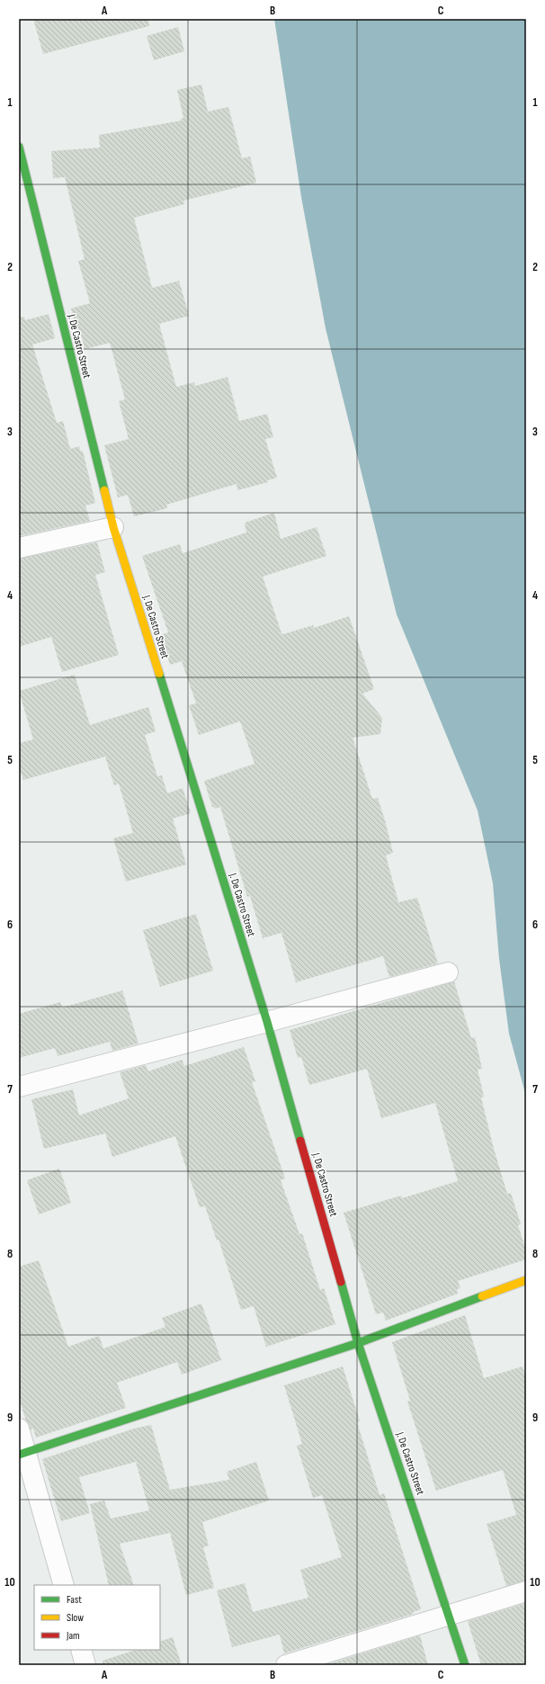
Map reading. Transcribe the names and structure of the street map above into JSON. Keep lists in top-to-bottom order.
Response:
{
  "streets": {
    "main road": ["J. De Castro Street"]
  },
  "legend": ["Fast", "Slow", "Jam"],
  "grid": {
    "columns": ["A", "B", "C"],
    "rows": [
      "1",
      "2",
      "3",
      "4",
      "5",
      "6",
      "7",
      "8",
      "9",
      "10"
    ]
  }
}
